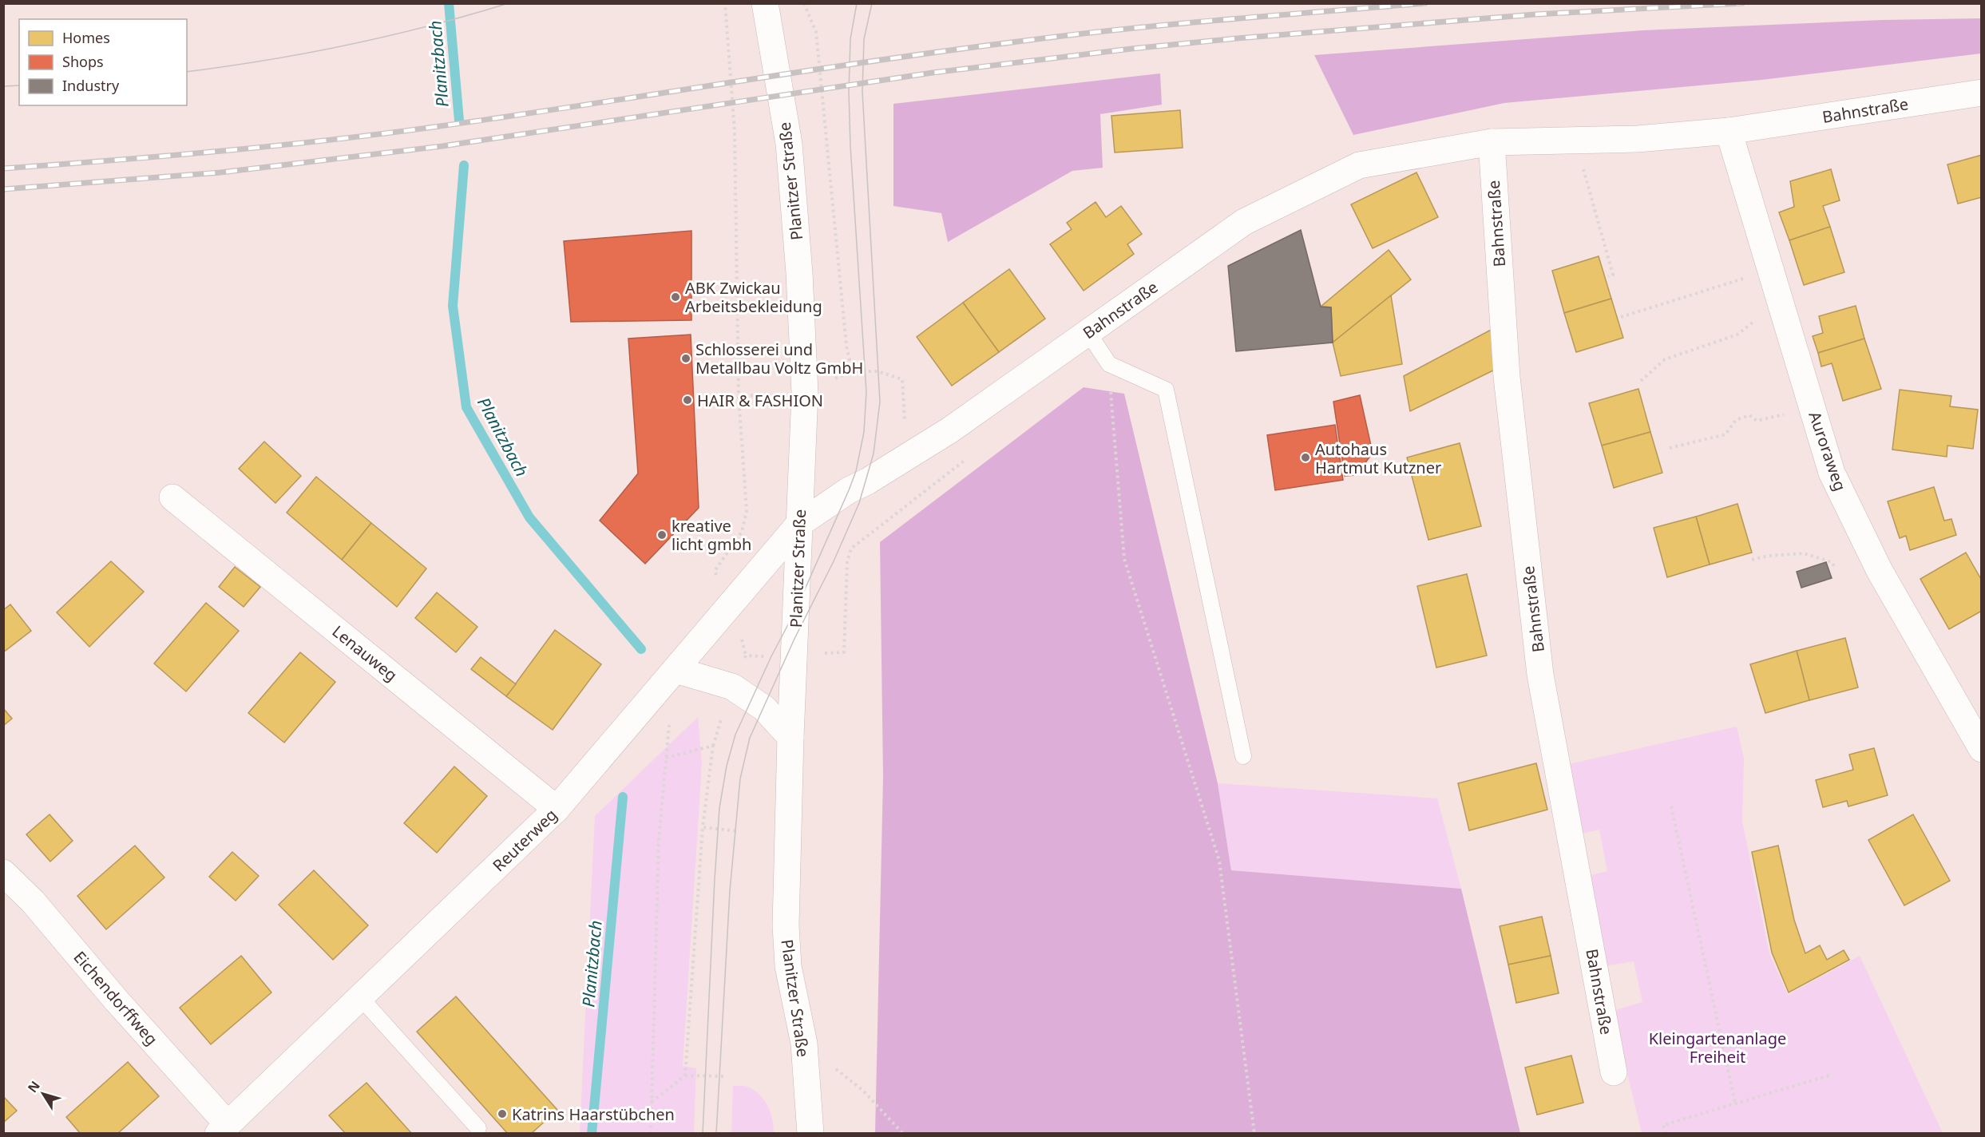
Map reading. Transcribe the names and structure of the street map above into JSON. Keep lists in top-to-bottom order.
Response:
{
  "streets": {
    "street": [
      "Bahnstraße",
      "Planitzer Straße",
      "Auroraweg",
      "Lenauweg",
      "Reuterweg",
      "Eichendorffweg"
    ]
  },
  "crossings": [
    ["Bahnstraße", "Planitzer Straße"],
    ["Bahnstraße", "Auroraweg"],
    ["Bahnstraße", "Reuterweg"],
    ["Planitzer Straße", "Reuterweg"],
    ["Lenauweg", "Reuterweg"],
    ["Reuterweg", "Eichendorffweg"]
  ],
  "water": ["Planitzbach"],
  "parks": ["Kleingartenanlage Freiheit"],
  "places": [
    "ABK Zwickau Arbeitsbekleidung",
    "Schlosserei und Metallbau Voltz GmbH",
    "HAIR & FASHION",
    "Autohaus Hartmut Kutzner",
    "kreative licht gmbh",
    "Katrins Haarstübchen"
  ],
  "legend": ["Homes", "Shops", "Industry"],
  "north": "top left"
}
